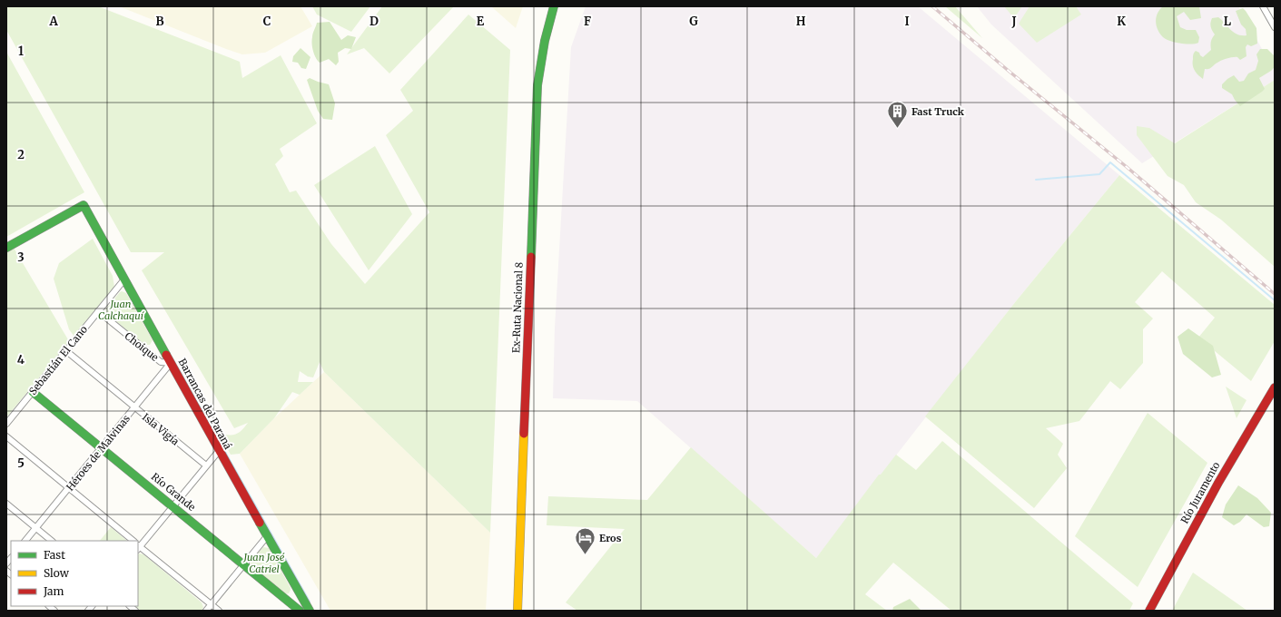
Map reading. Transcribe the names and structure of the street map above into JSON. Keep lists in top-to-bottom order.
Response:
{
  "streets": {
    "street": [
      "Ex-Ruta Nacional 8",
      "Choique",
      "Sebastián El Cano",
      "Barrancas del Paraná",
      "Isla Vigía",
      "Héroes de Malvinas",
      "Río Grande",
      "Río Juramento"
    ]
  },
  "crossings": [
    ["Choique", "Sebastián El Cano"],
    ["Choique", "Barrancas del Paraná"],
    ["Choique", "Héroes de Malvinas"],
    ["Sebastián El Cano", "Barrancas del Paraná"],
    ["Sebastián El Cano", "Isla Vigía"],
    ["Sebastián El Cano", "Río Grande"],
    ["Barrancas del Paraná", "Héroes de Malvinas"],
    ["Isla Vigía", "Héroes de Malvinas"],
    ["Héroes de Malvinas", "Río Grande"]
  ],
  "parks": ["Juan Calchaquí", "Juan José Catriel"],
  "places": {
    "building": ["Fast Truck"],
    "hotel": ["Eros"]
  },
  "legend": ["Fast", "Slow", "Jam"],
  "grid": {
    "columns": [
      "A",
      "B",
      "C",
      "D",
      "E",
      "F",
      "G",
      "H",
      "I",
      "J",
      "K",
      "L"
    ],
    "rows": [
      "1",
      "2",
      "3",
      "4",
      "5"
    ]
  }
}
